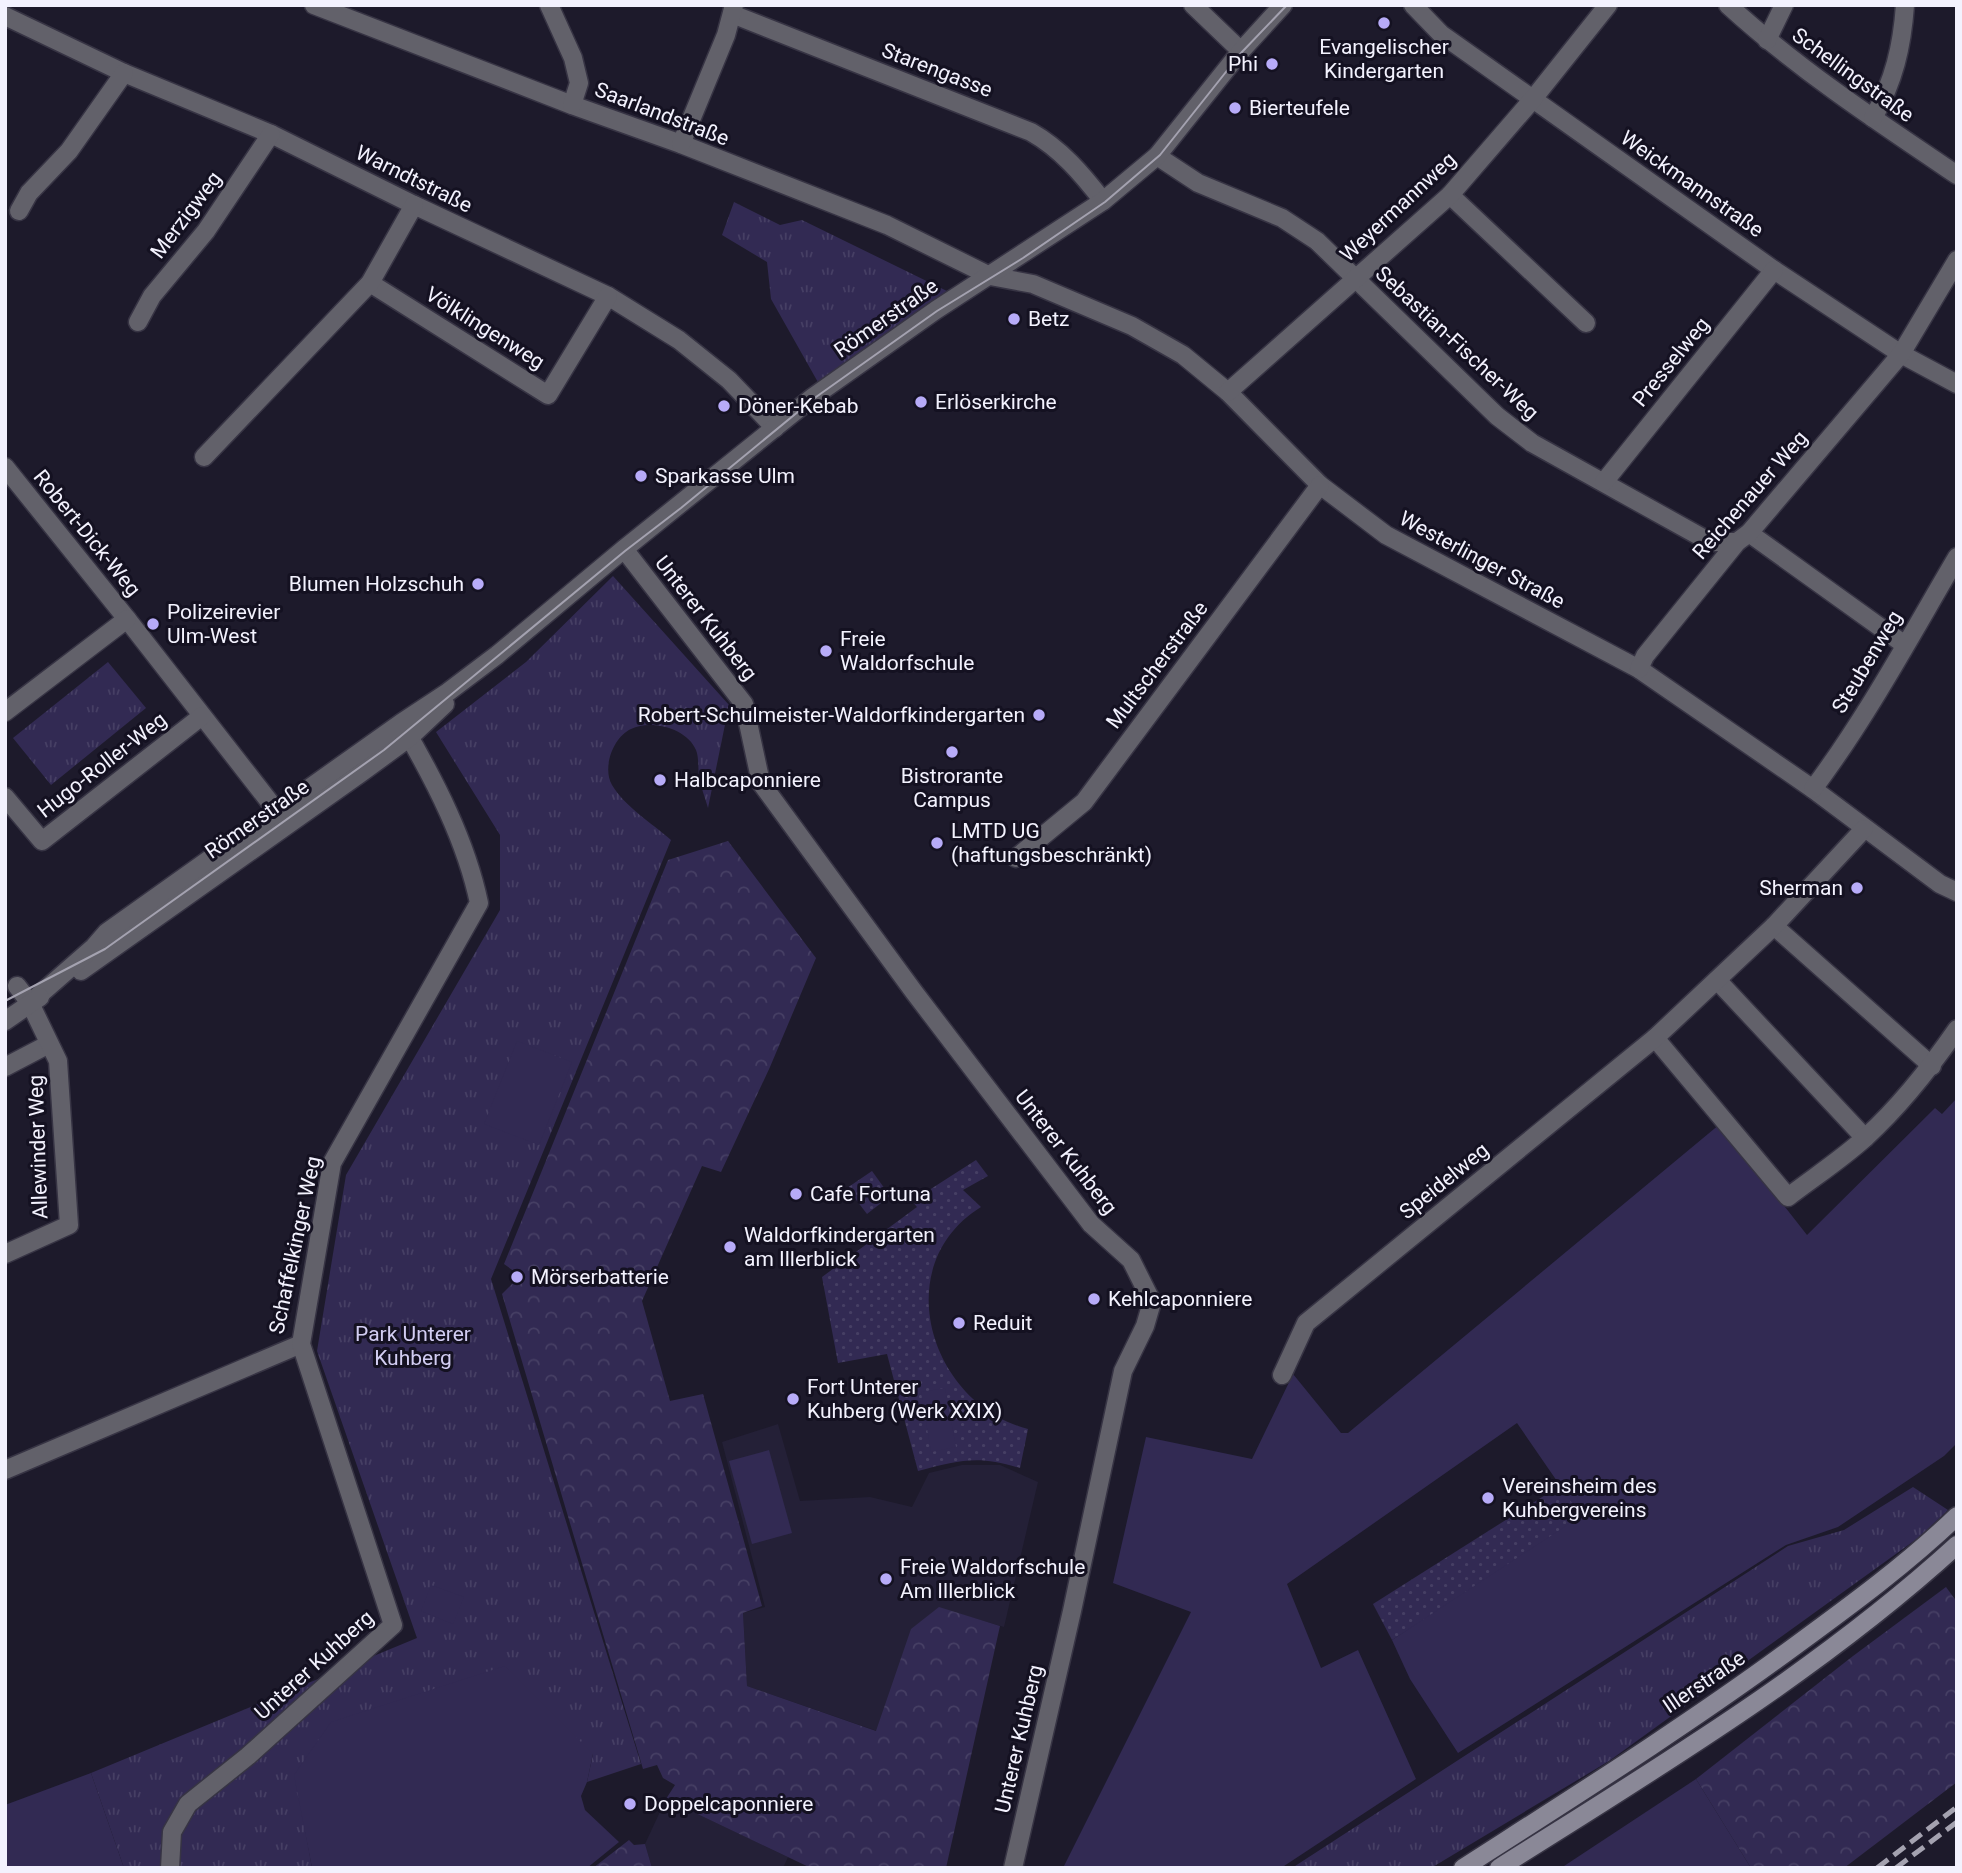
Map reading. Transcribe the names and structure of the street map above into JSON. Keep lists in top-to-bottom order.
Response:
{
  "streets": {
    "main road": ["Illerstraße"],
    "street": [
      "Starengasse",
      "Schellingstraße",
      "Saarlandstraße",
      "Warndtstraße",
      "Weickmannstraße",
      "Weyermannweg",
      "Merzigweg",
      "Römerstraße",
      "Völklingenweg",
      "Sebastian-Fischer-Weg",
      "Presselweg",
      "Reichenauer Weg",
      "Robert-Dick-Weg",
      "Westerlinger Straße",
      "Unterer Kuhberg",
      "Steubenweg",
      "Multscherstraße",
      "Hugo-Roller-Weg",
      "Allewinder Weg",
      "Speidelweg",
      "Schaffelkinger Weg"
    ]
  },
  "crossings": [
    ["Starengasse", "Römerstraße"],
    ["Saarlandstraße", "Römerstraße"],
    ["Saarlandstraße", "Westerlinger Straße"],
    ["Warndtstraße", "Merzigweg"],
    ["Warndtstraße", "Römerstraße"],
    ["Warndtstraße", "Völklingenweg"],
    ["Weickmannstraße", "Weyermannweg"],
    ["Weickmannstraße", "Presselweg"],
    ["Weickmannstraße", "Reichenauer Weg"],
    ["Weyermannweg", "Sebastian-Fischer-Weg"],
    ["Weyermannweg", "Westerlinger Straße"],
    ["Römerstraße", "Sebastian-Fischer-Weg"],
    ["Römerstraße", "Robert-Dick-Weg"],
    ["Römerstraße", "Westerlinger Straße"],
    ["Römerstraße", "Unterer Kuhberg"],
    ["Römerstraße", "Allewinder Weg"],
    ["Römerstraße", "Schaffelkinger Weg"],
    ["Sebastian-Fischer-Weg", "Presselweg"],
    ["Sebastian-Fischer-Weg", "Reichenauer Weg"],
    ["Reichenauer Weg", "Westerlinger Straße"],
    ["Robert-Dick-Weg", "Hugo-Roller-Weg"],
    ["Westerlinger Straße", "Steubenweg"],
    ["Westerlinger Straße", "Multscherstraße"],
    ["Westerlinger Straße", "Speidelweg"],
    ["Unterer Kuhberg", "Schaffelkinger Weg"]
  ],
  "parks": ["Park Unterer Kuhberg"],
  "places": [
    "Evangelischer Kindergarten",
    "Phi",
    "Bierteufele",
    "Betz",
    "Erlöserkirche",
    "Döner-Kebab",
    "Sparkasse Ulm",
    "Blumen Holzschuh",
    "Polizeirevier Ulm-West",
    "Freie Waldorfschule",
    "Robert-Schulmeister-Waldorfkindergarten",
    "Bistrorante Campus",
    "Halbcaponniere",
    "LMTD UG (haftungsbeschränkt)",
    "Sherman",
    "Cafe Fortuna",
    "Waldorfkindergarten am Illerblick",
    "Mörserbatterie",
    "Kehlcaponniere",
    "Reduit",
    "Fort Unterer Kuhberg (Werk XXIX)",
    "Vereinsheim des Kuhbergvereins",
    "Freie Waldorfschule Am Illerblick",
    "Doppelcaponniere"
  ]
}
